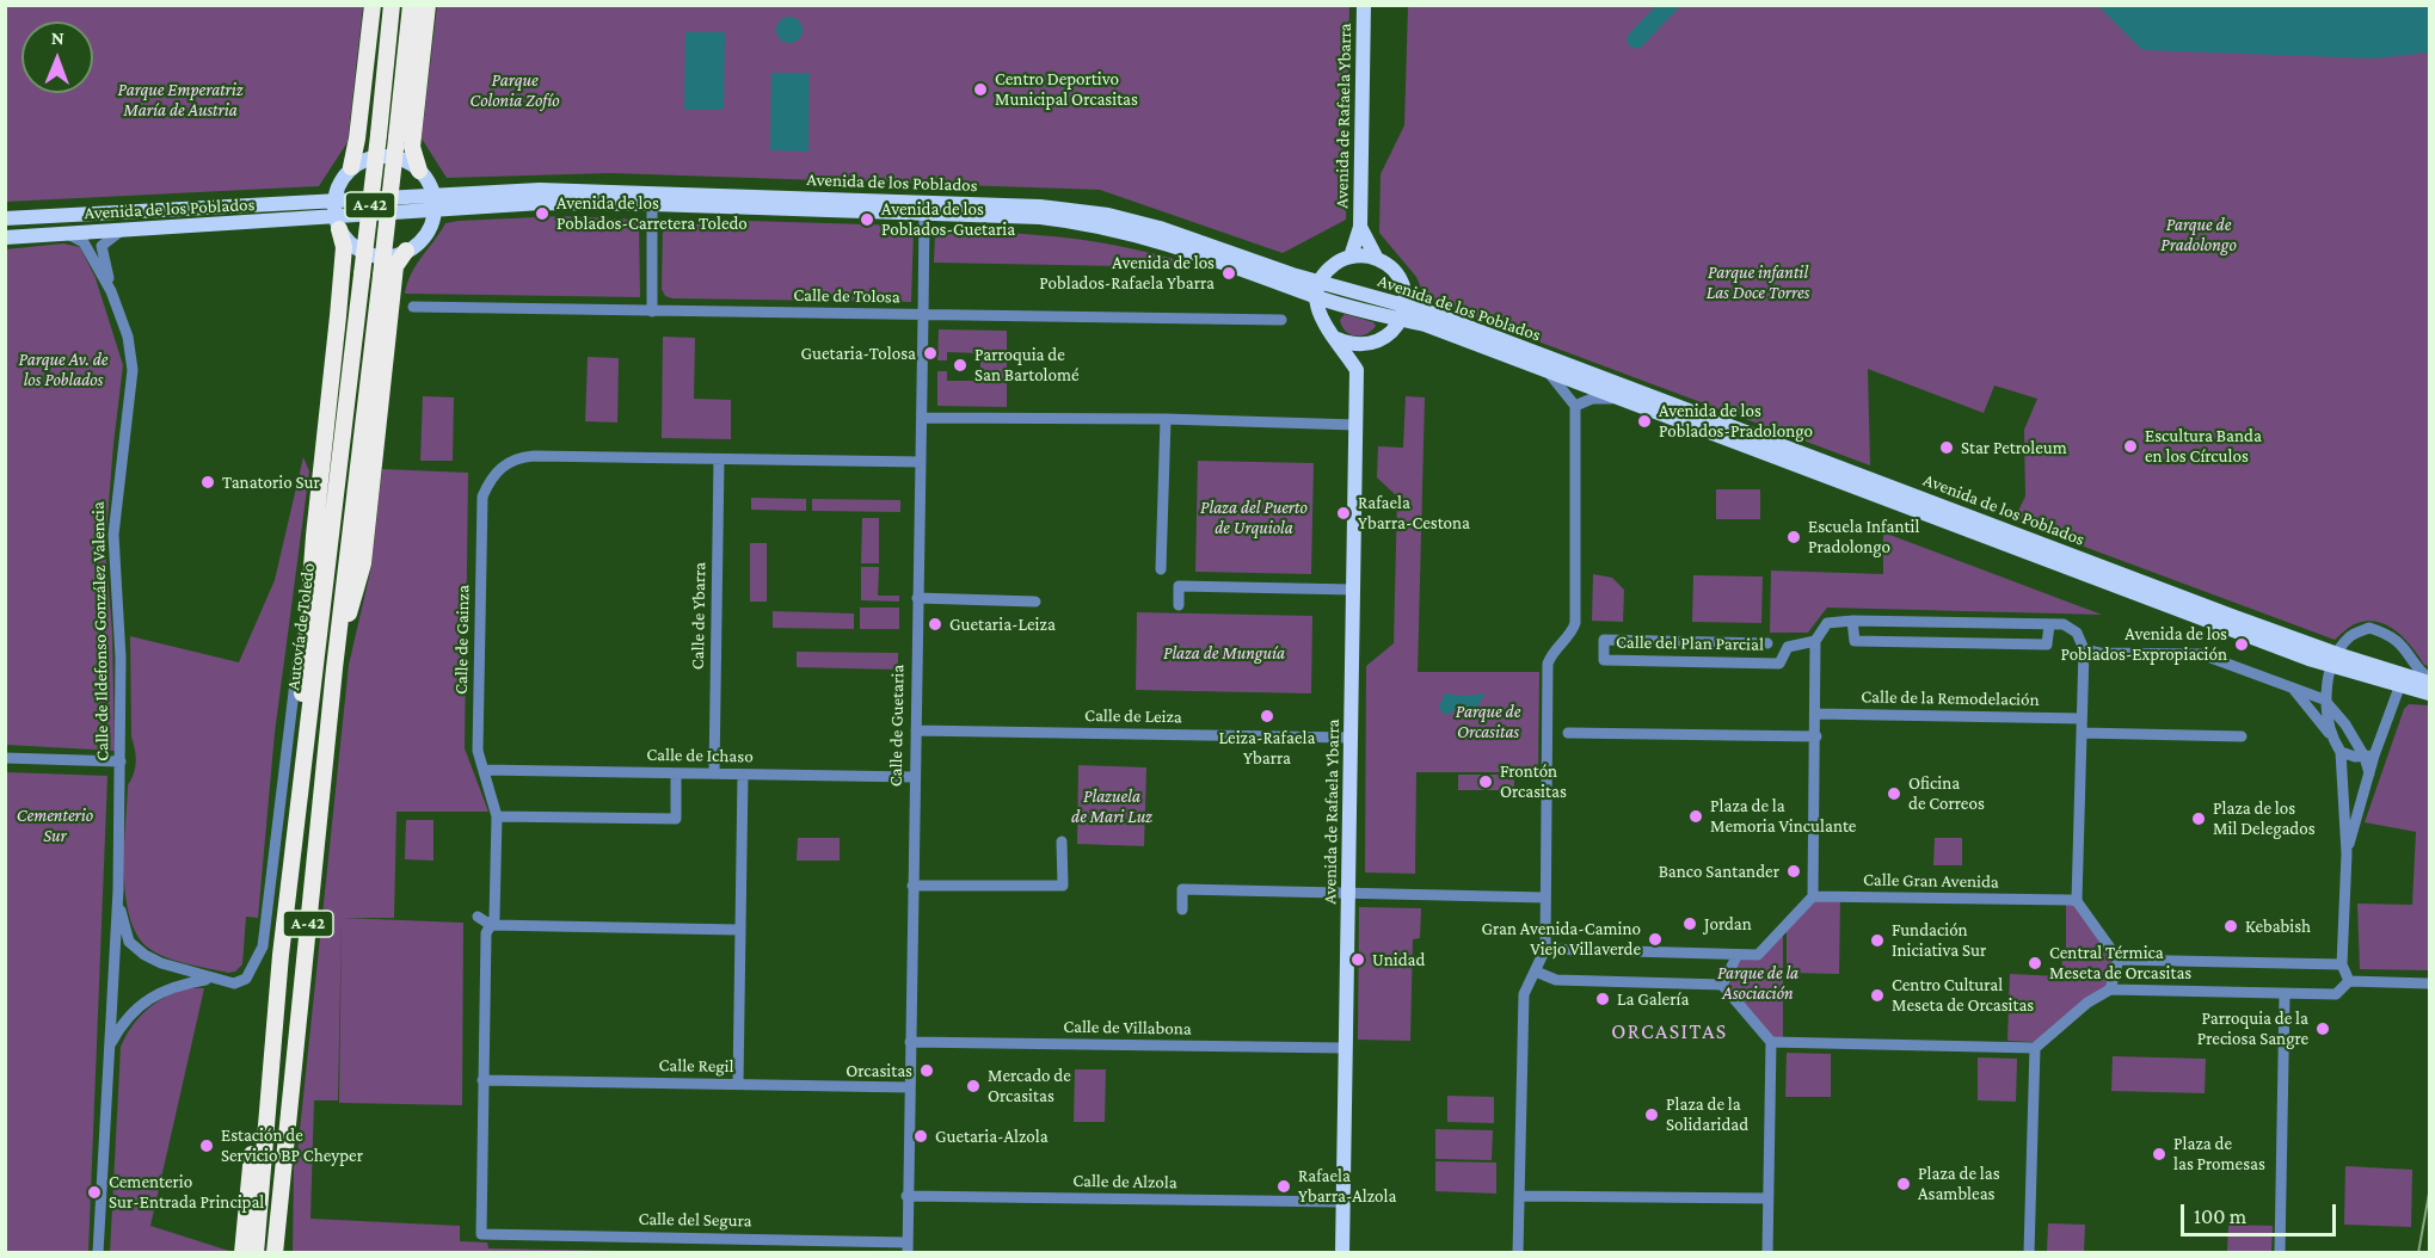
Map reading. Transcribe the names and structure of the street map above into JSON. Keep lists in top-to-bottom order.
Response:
{
  "streets": {
    "highway": ["A-42", "Autovía de Toledo"],
    "main road": ["Avenida de Rafaela Ybarra", "Avenida de los Poblados"],
    "street": [
      "Calle de Tolosa",
      "Calle de Ybarra",
      "Calle de Ildefonso González Valencia",
      "Calle de Gainza",
      "Calle del Plan Parcial",
      "Calle de la Remodelación",
      "Calle de Leiza",
      "Calle de Guetaria",
      "Calle de Ichaso",
      "Calle Gran Avenida",
      "Calle de Villabona",
      "Calle Regil",
      "Calle de Alzola",
      "Calle del Segura"
    ]
  },
  "crossings": [
    ["Avenida de Rafaela Ybarra", "Avenida de los Poblados"],
    ["Avenida de Rafaela Ybarra", "Calle de Leiza"],
    ["Avenida de Rafaela Ybarra", "Calle de Villabona"],
    ["Avenida de Rafaela Ybarra", "Calle de Alzola"],
    ["Avenida de los Poblados", "Calle de Ildefonso González Valencia"],
    ["Avenida de los Poblados", "Calle de Guetaria"],
    ["Calle de Tolosa", "Calle de Guetaria"],
    ["Calle de Ybarra", "Calle de Gainza"],
    ["Calle de Ybarra", "Calle de Ichaso"],
    ["Calle de Gainza", "Calle de Guetaria"],
    ["Calle de Gainza", "Calle de Ichaso"],
    ["Calle de Gainza", "Calle Regil"],
    ["Calle de Gainza", "Calle del Segura"],
    ["Calle de Leiza", "Calle de Guetaria"],
    ["Calle de Guetaria", "Calle de Ichaso"],
    ["Calle de Guetaria", "Calle de Villabona"],
    ["Calle de Guetaria", "Calle Regil"],
    ["Calle de Guetaria", "Calle de Alzola"],
    ["Calle de Guetaria", "Calle del Segura"]
  ],
  "districts": ["ORCASITAS"],
  "parks": [
    "Parque Colonia Zofío",
    "Parque Emperatriz María de Austria",
    "Parque de Pradolongo",
    "Parque infantil Las Doce Torres",
    "Parque Av. de los Poblados",
    "Plaza del Puerto de Urquiola",
    "Plaza de Munguía",
    "Parque de Orcasitas",
    "Plazuela de Mari Luz",
    "Cementerio Sur",
    "Parque de la Asociación"
  ],
  "places": [
    "Centro Deportivo Municipal Orcasitas",
    "Avenida de los Poblados-Carretera Toledo",
    "Avenida de los Poblados-Guetaria",
    "Avenida de los Poblados-Rafaela Ybarra",
    "Guetaria-Tolosa",
    "Parroquia de San Bartolomé",
    "Avenida de los Poblados-Pradolongo",
    "Escultura Banda en los Círculos",
    "Star Petroleum",
    "Tanatorio Sur",
    "Rafaela Ybarra-Cestona",
    "Escuela Infantil Pradolongo",
    "Guetaria-Leiza",
    "Avenida de los Poblados-Expropiación",
    "Leiza-Rafaela Ybarra",
    "Frontón Orcasitas",
    "Oficina de Correos",
    "Plaza de la Memoria Vinculante",
    "Plaza de los Mil Delegados",
    "Banco Santander",
    "Jordan",
    "Kebabish",
    "Gran Avenida-Camino Viejo Villaverde",
    "Fundación Iniciativa Sur",
    "Unidad",
    "Central Térmica Meseta de Orcasitas",
    "Centro Cultural Meseta de Orcasitas",
    "La Galería",
    "Parroquia de la Preciosa Sangre",
    "Orcasitas",
    "Mercado de Orcasitas",
    "Plaza de la Solidaridad",
    "Guetaria-Alzola",
    "Estación de Servicio BP Cheyper",
    "Plaza de las Promesas",
    "Plaza de las Asambleas",
    "Rafaela Ybarra-Alzola",
    "Cementerio Sur-Entrada Principal"
  ],
  "scale_bar": "100 m",
  "north": "top"
}
